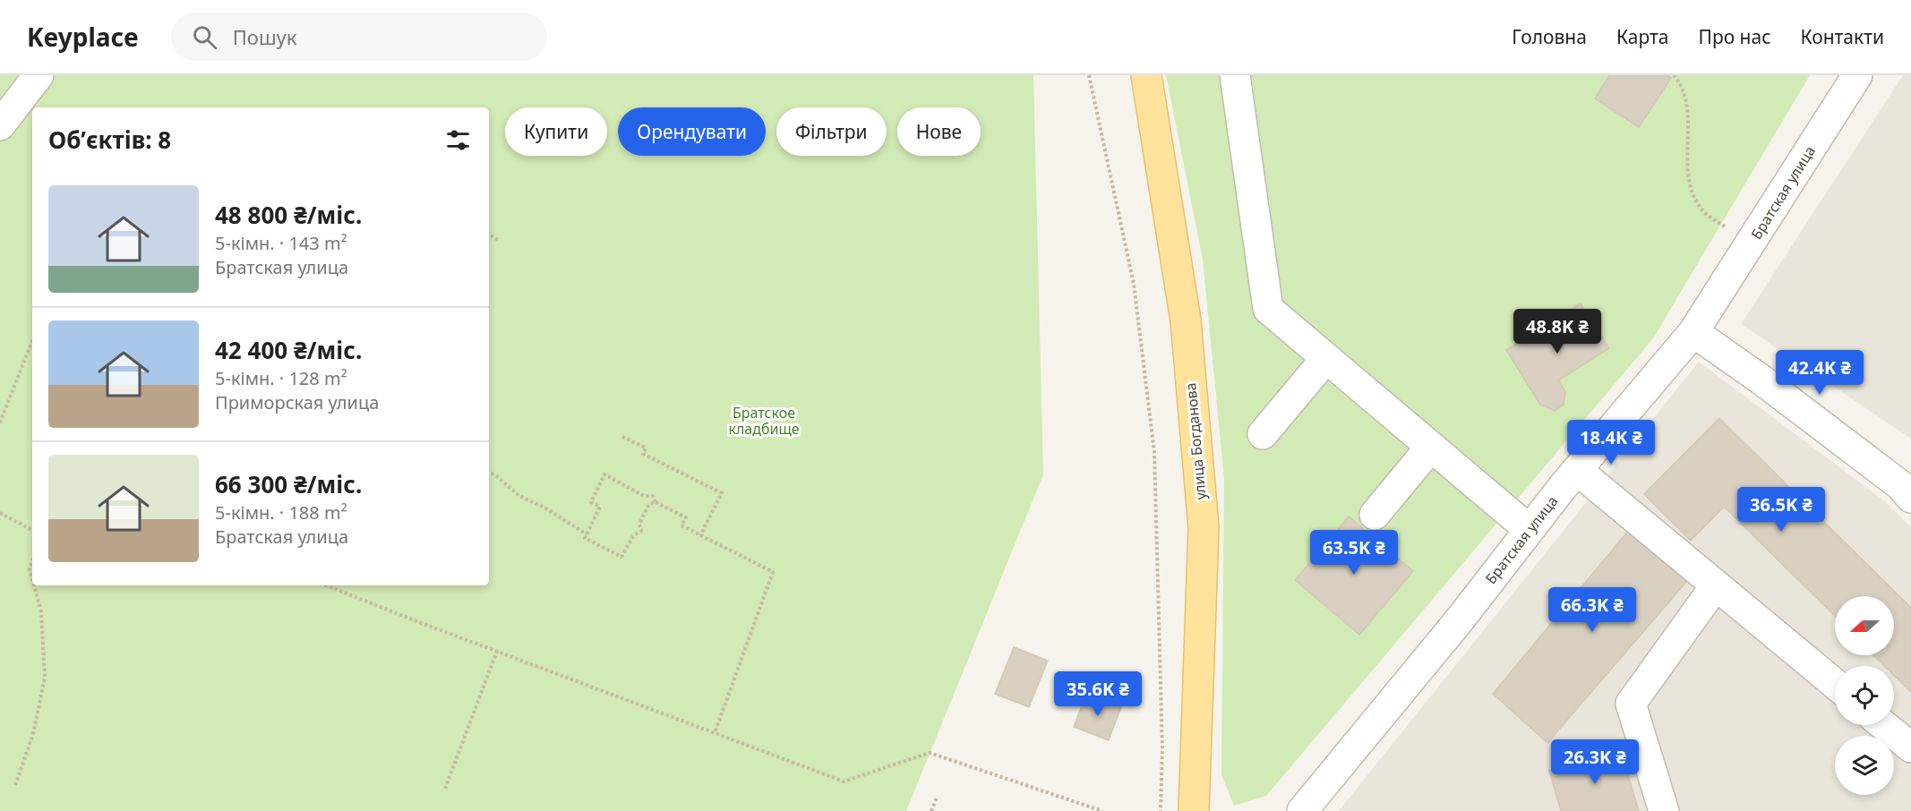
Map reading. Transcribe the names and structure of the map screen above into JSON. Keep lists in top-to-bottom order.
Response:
{
  "streets": {
    "main road": ["улица Богданова"],
    "street": ["Братская улица"]
  },
  "parks": ["Братское кладбище"],
  "north": "left",
  "page": {
    "header": "Keyplace",
    "search": "Пошук",
    "nav": [
      "Головна",
      "Карта",
      "Про нас",
      "Контакти"
    ],
    "chip": [
      "Купити",
      "Орендувати",
      "Фільтри",
      "Нове"
    ],
    "heading": "Об’єктів: 8",
    "list": [
      {
        "name": "48 800 ₴/міс.",
        "note": "5-кімн. · 143 m² · Братская улица"
      },
      {
        "name": "42 400 ₴/міс.",
        "note": "5-кімн. · 128 m² · Приморская улица"
      },
      {
        "name": "66 300 ₴/міс.",
        "note": "5-кімн. · 188 m² · Братская улица"
      }
    ],
    "price": [
      "48.8K ₴",
      "42.4K ₴",
      "18.4K ₴",
      "36.5K ₴",
      "63.5K ₴",
      "66.3K ₴",
      "35.6K ₴",
      "26.3K ₴"
    ]
  }
}
